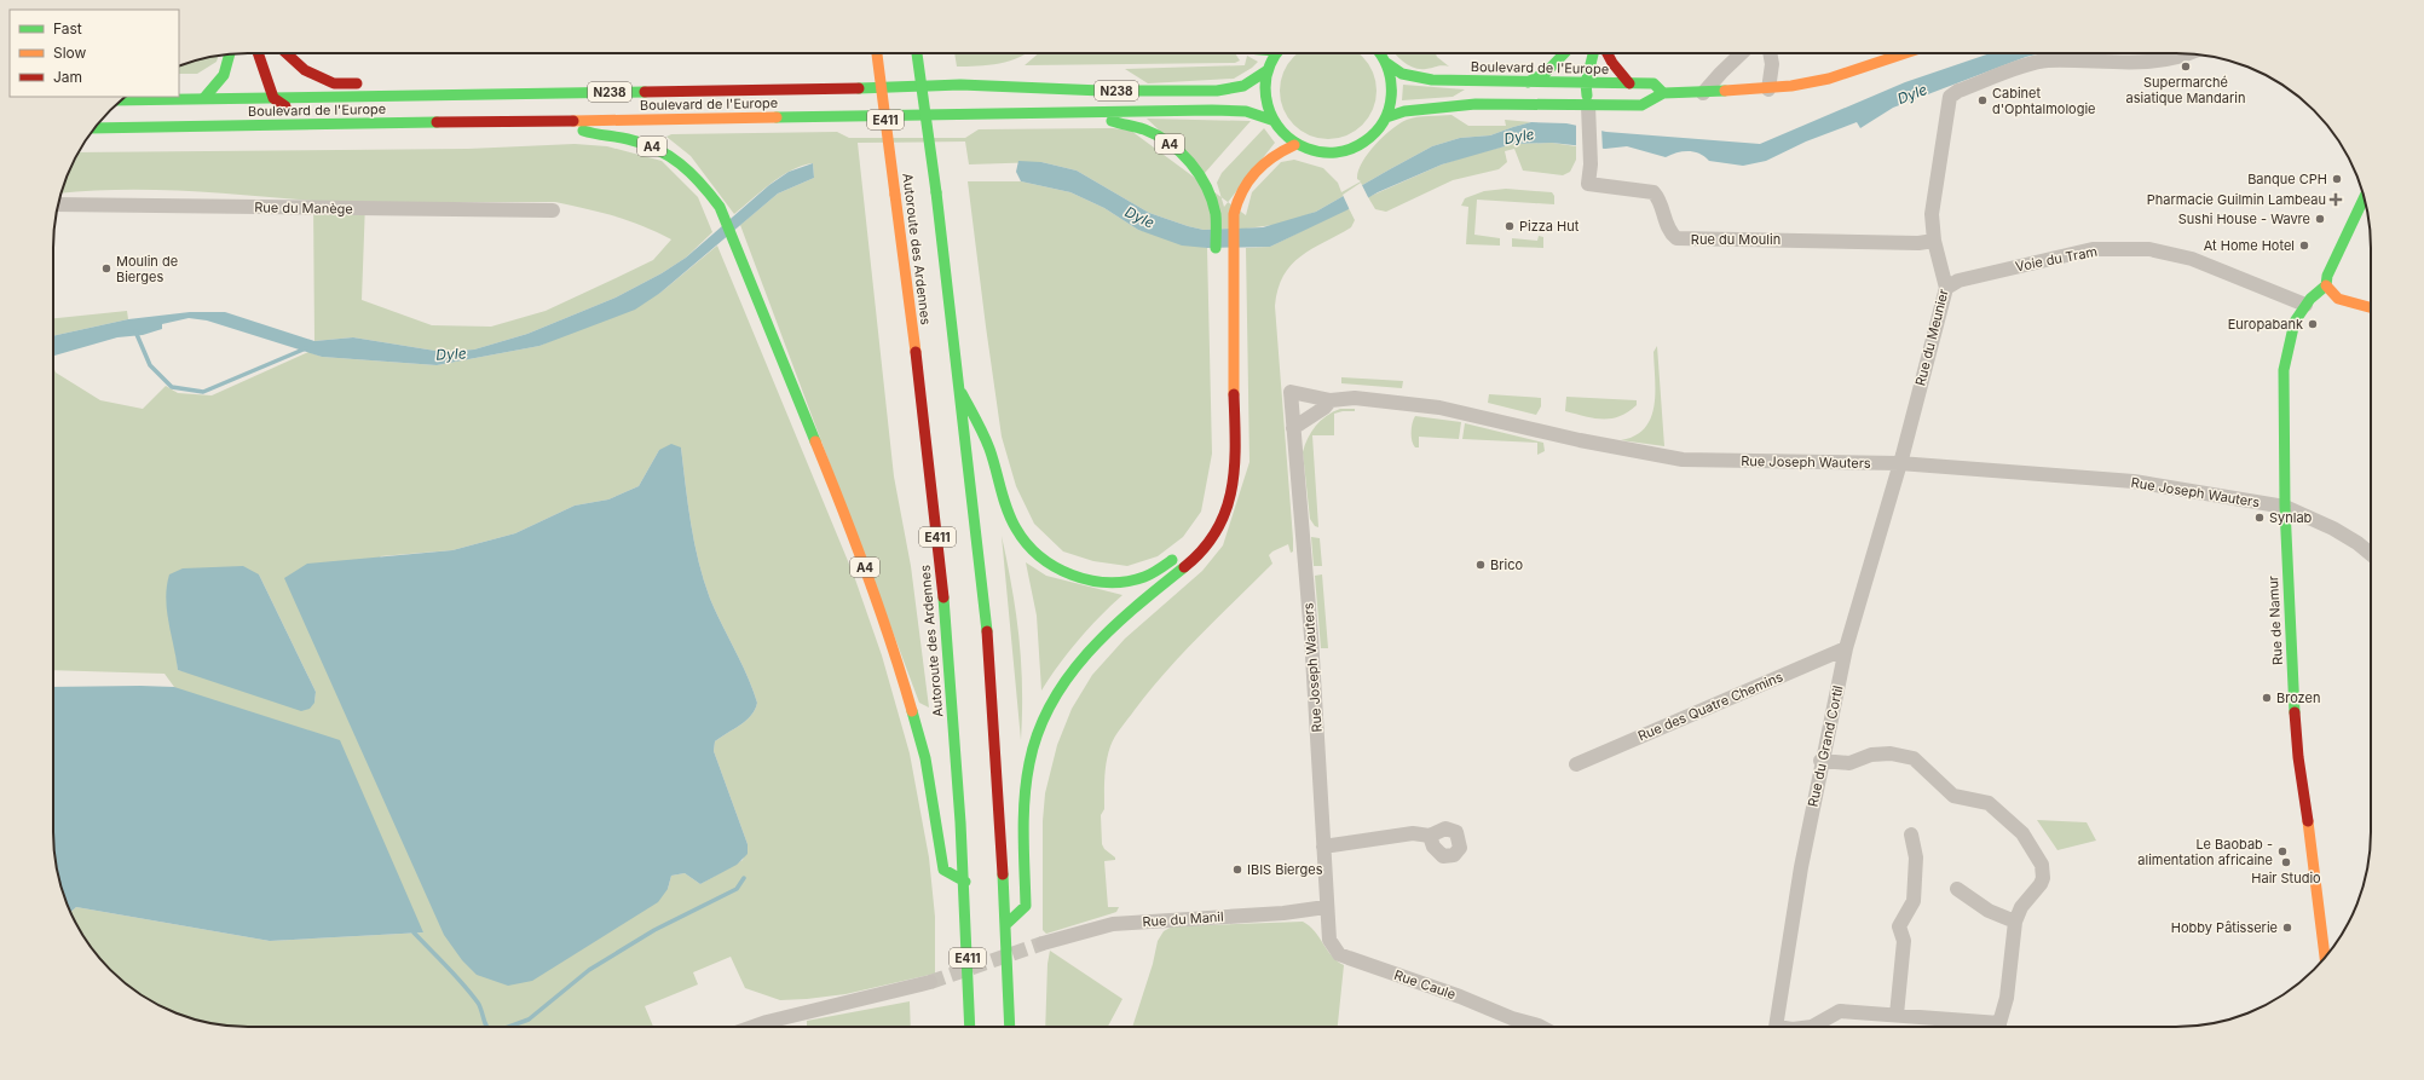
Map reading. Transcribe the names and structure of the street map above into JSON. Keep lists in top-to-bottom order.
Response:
{
  "streets": {
    "main road": [
      "Boulevard de l'Europe",
      "N238",
      "E411",
      "A4",
      "Autoroute des Ardennes",
      "Rue de Namur"
    ],
    "street": [
      "Rue du Manège",
      "Rue du Moulin",
      "Voie du Tram",
      "Rue du Meunier",
      "Rue Joseph Wauters",
      "Rue des Quatre Chemins",
      "Rue du Grand Cortil",
      "Rue du Manil",
      "Rue Caule"
    ]
  },
  "crossings": [
    ["Boulevard de l'Europe", "A4"],
    ["Boulevard de l'Europe", "Rue du Moulin"],
    ["A4", "Autoroute des Ardennes"],
    ["Rue du Moulin", "Rue du Meunier"],
    ["Voie du Tram", "Rue du Meunier"],
    ["Voie du Tram", "Rue de Namur"],
    ["Rue du Meunier", "Rue Joseph Wauters"],
    ["Rue du Meunier", "Rue du Grand Cortil"],
    ["Rue Joseph Wauters", "Rue de Namur"],
    ["Rue Joseph Wauters", "Rue du Grand Cortil"],
    ["Rue Joseph Wauters", "Rue du Manil"],
    ["Rue Joseph Wauters", "Rue Caule"],
    ["Rue des Quatre Chemins", "Rue du Grand Cortil"],
    ["Rue du Manil", "Rue Caule"]
  ],
  "water": ["Dyle"],
  "places": {
    "other": [
      "Supermarché asiatique Mandarin",
      "Cabinet d'Ophtalmologie",
      "Banque CPH",
      "Sushi House - Wavre",
      "Pizza Hut",
      "At Home Hotel",
      "Moulin de Bierges",
      "Europabank",
      "Synlab",
      "Brico",
      "Brozen",
      "Le Baobab - alimentation africaine",
      "Hair Studio",
      "IBIS Bierges",
      "Hobby Pâtisserie"
    ],
    "health": ["Pharmacie Guilmin Lambeau"]
  },
  "legend": ["Fast", "Slow", "Jam"]
}
